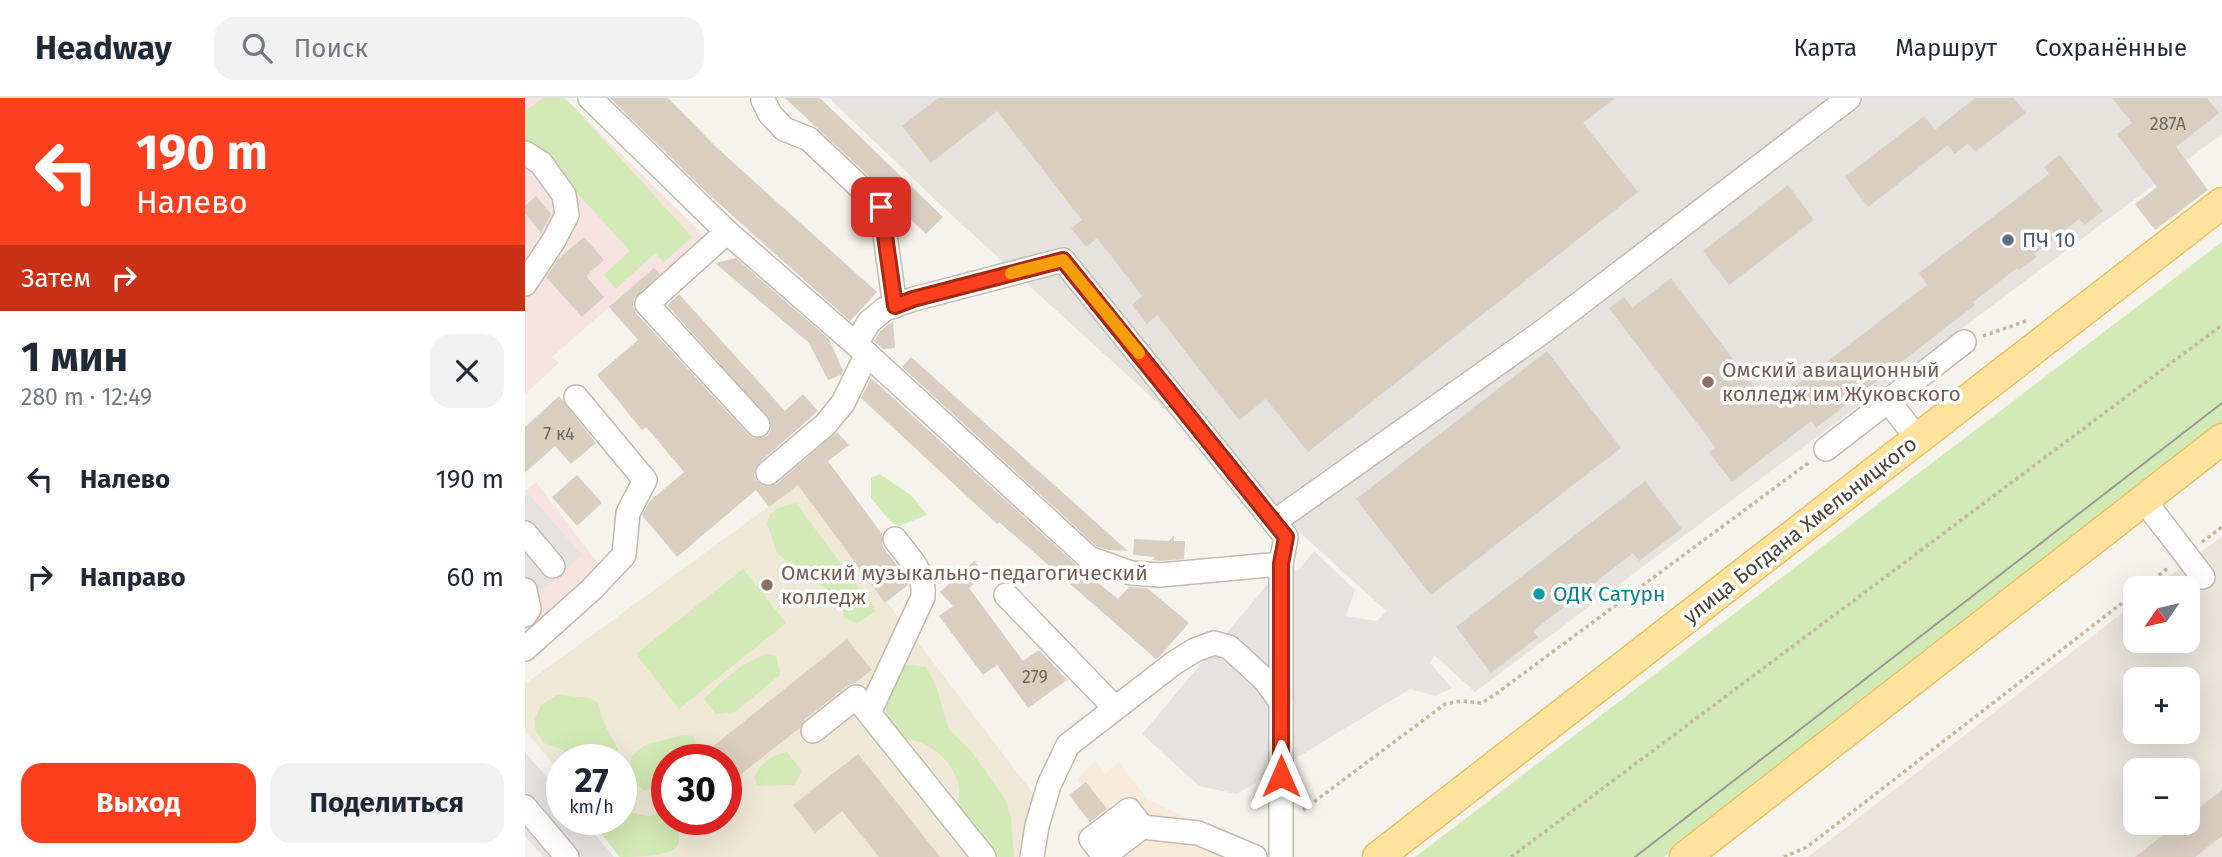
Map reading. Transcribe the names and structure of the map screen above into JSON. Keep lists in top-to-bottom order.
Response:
{
  "streets": {
    "main road": ["улица Богдана Хмельницкого"]
  },
  "places": [
    "ПЧ 10",
    "Омский авиационный колледж им Жуковского",
    "Омский музыкально-педагогический колледж",
    "ОДК Сатурн"
  ],
  "house_numbers": ["287А", "7 к4", "279"],
  "north": "bottom left",
  "page": {
    "header": "Headway",
    "search": "Поиск",
    "nav": ["Карта", "Маршрут", "Сохранённые"],
    "turn": ["190 m", "Налево"],
    "then": "Затем",
    "heading": ["1 мин", "280 m · 12:49"],
    "list": [
      {
        "name": "Налево",
        "value": "190 m"
      },
      {
        "name": "Направо",
        "value": "60 m"
      }
    ],
    "map_buttons": ["+", "−"],
    "speed": "27 km/h",
    "limit": "30",
    "buttons": ["Выход", "Поделиться"]
  }
}
